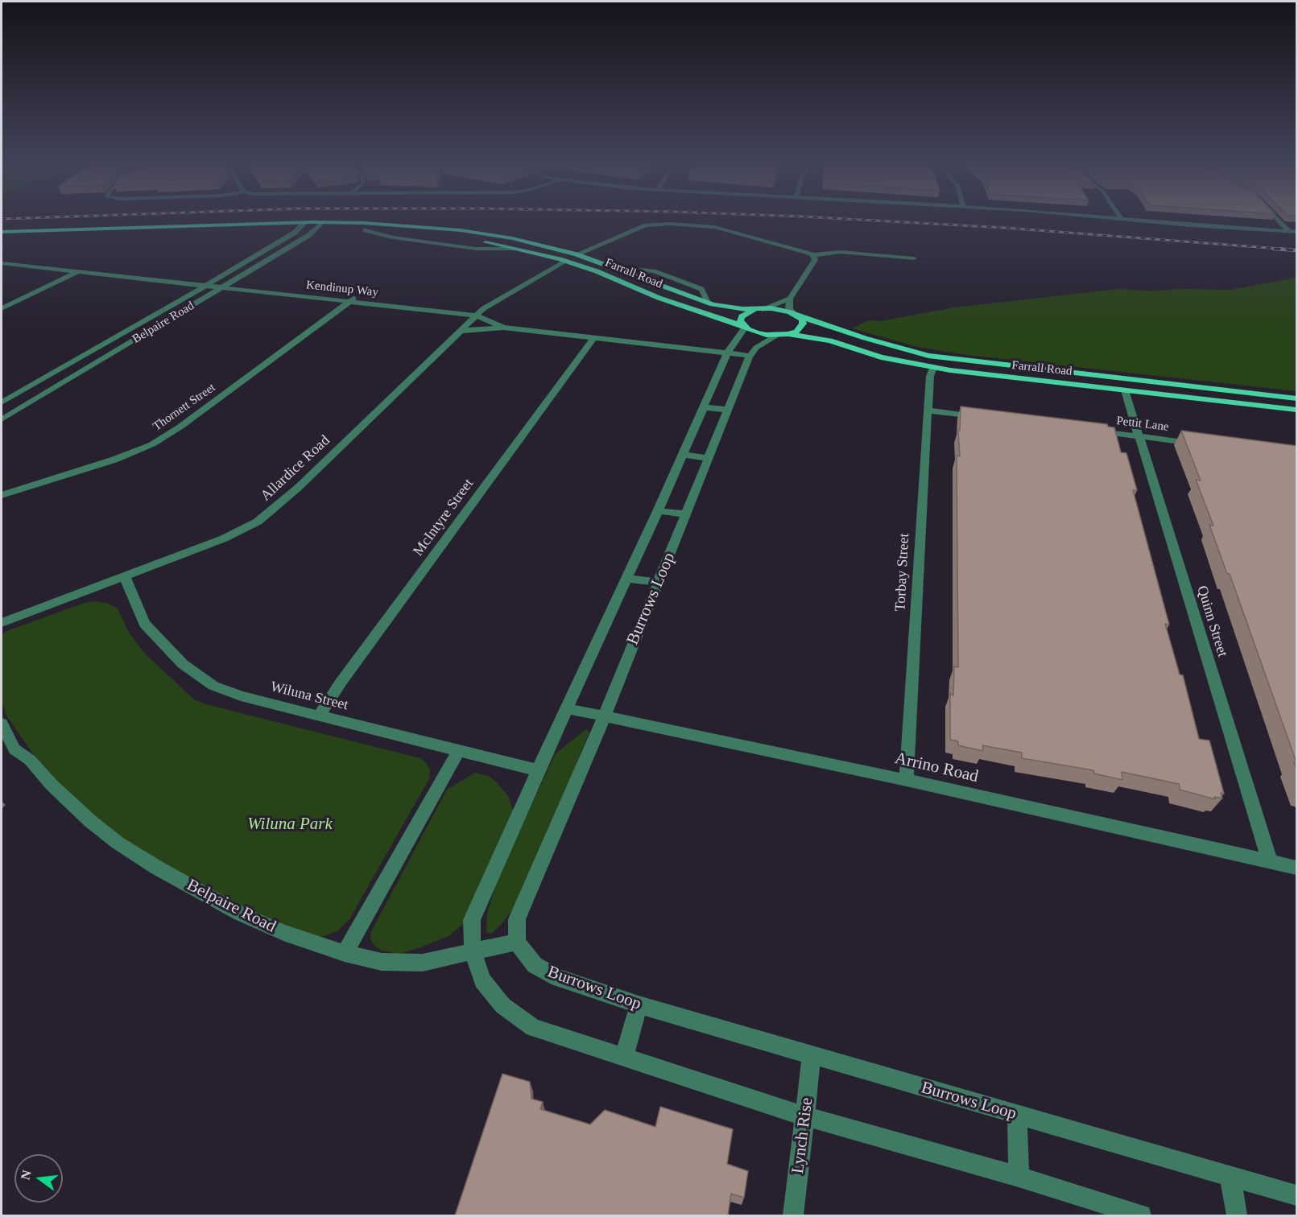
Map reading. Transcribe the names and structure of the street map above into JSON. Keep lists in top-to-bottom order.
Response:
{
  "streets": {
    "main road": ["Farrall Road"],
    "street": [
      "Kendinup Way",
      "Belpaire Road",
      "Thornett Street",
      "Pettit Lane",
      "Allardice Road",
      "McIntyre Street",
      "Torbay Street",
      "Burrows Loop",
      "Quinn Street",
      "Wiluna Street",
      "Arrino Road",
      "Lynch Rise"
    ]
  },
  "crossings": [
    ["Farrall Road", "Belpaire Road"],
    ["Farrall Road", "Allardice Road"],
    ["Farrall Road", "Torbay Street"],
    ["Farrall Road", "Burrows Loop"],
    ["Farrall Road", "Quinn Street"],
    ["Kendinup Way", "Belpaire Road"],
    ["Kendinup Way", "Thornett Street"],
    ["Kendinup Way", "Allardice Road"],
    ["Belpaire Road", "Burrows Loop"],
    ["Pettit Lane", "Quinn Street"],
    ["Allardice Road", "Wiluna Street"],
    ["McIntyre Street", "Wiluna Street"],
    ["Torbay Street", "Arrino Road"],
    ["Burrows Loop", "Wiluna Street"],
    ["Burrows Loop", "Arrino Road"],
    ["Burrows Loop", "Lynch Rise"],
    ["Quinn Street", "Arrino Road"]
  ],
  "parks": ["Wiluna Park"],
  "north": "left"
}
